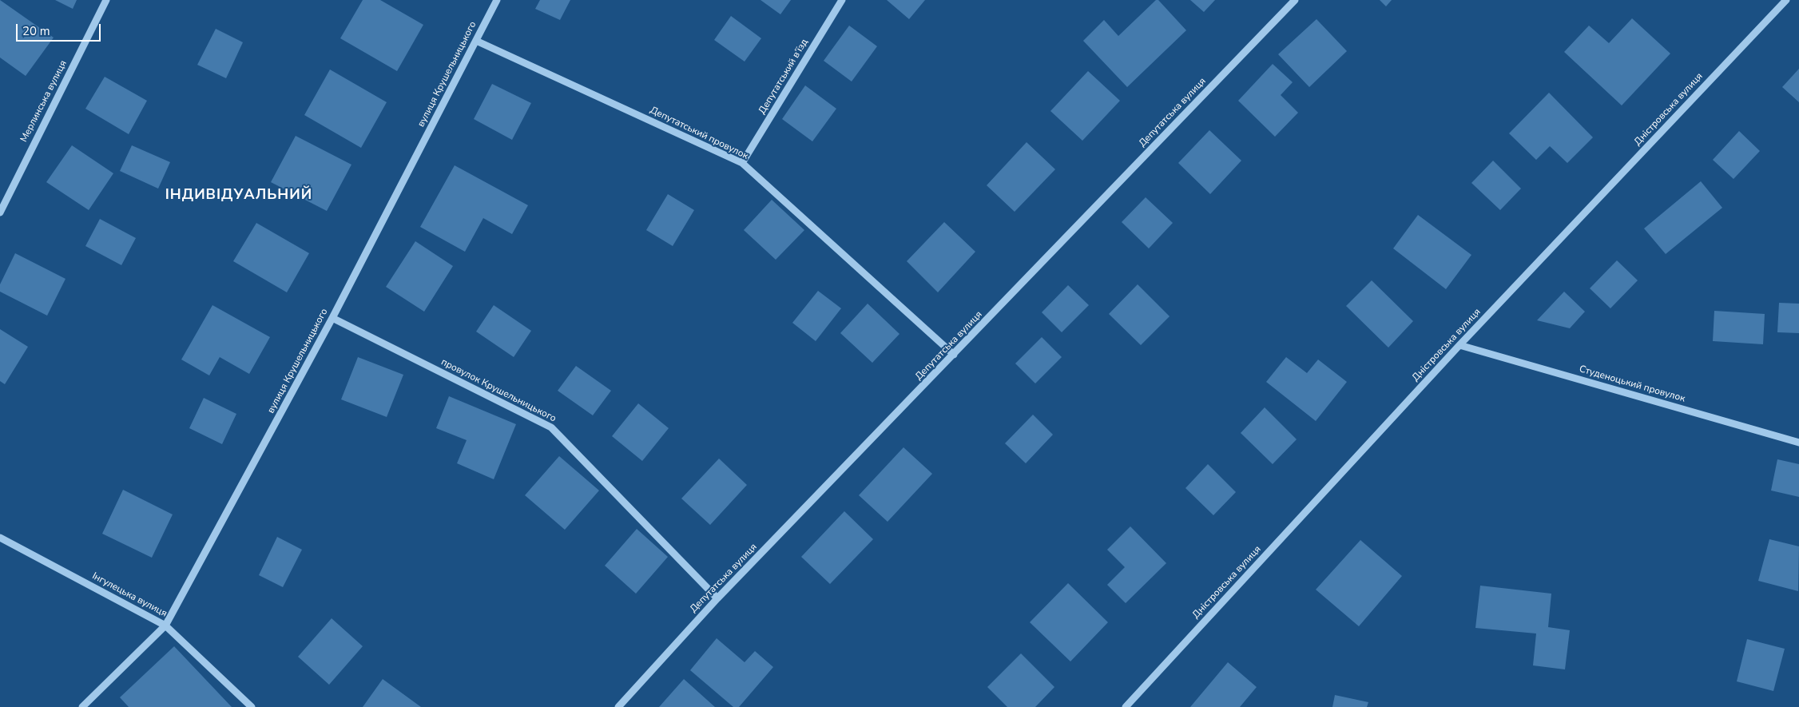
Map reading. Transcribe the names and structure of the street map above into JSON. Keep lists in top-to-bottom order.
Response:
{
  "streets": {
    "street": [
      "вулиця Крушельницького",
      "Депутатський в’їзд",
      "Мерлинська вулиця",
      "Дністровська вулиця",
      "Депутатська вулиця",
      "Депутатський провулок",
      "Студеноцький провулок",
      "провулок Крушельницького",
      "Інгулецька вулиця"
    ]
  },
  "crossings": [
    ["вулиця Крушельницького", "Депутатський провулок"],
    ["вулиця Крушельницького", "провулок Крушельницького"],
    ["вулиця Крушельницького", "Інгулецька вулиця"],
    ["Депутатський в’їзд", "Депутатський провулок"],
    ["Дністровська вулиця", "Студеноцький провулок"],
    ["Депутатська вулиця", "Депутатський провулок"],
    ["Депутатська вулиця", "провулок Крушельницького"]
  ],
  "districts": ["ІНДИВІДУАЛЬНИЙ"],
  "scale_bar": "20 m"
}
